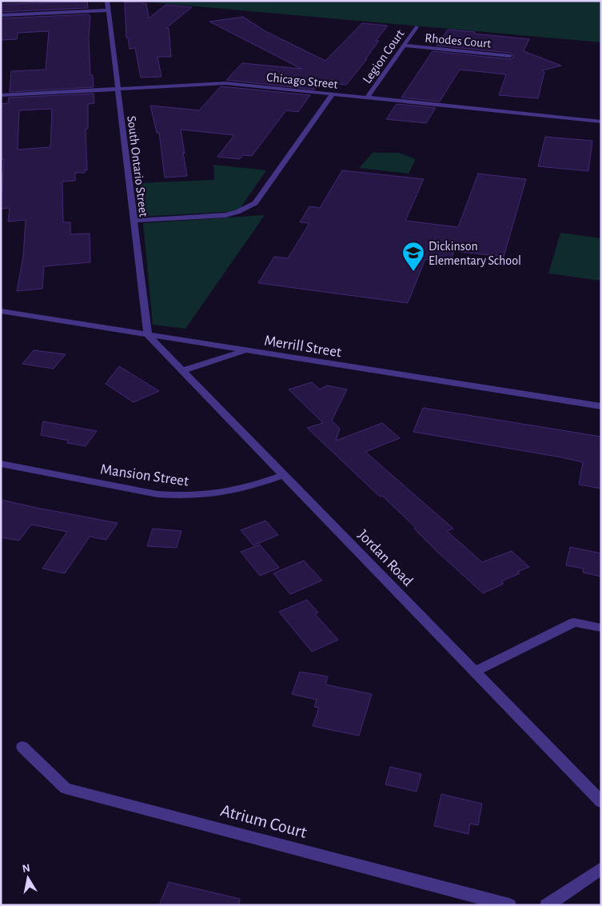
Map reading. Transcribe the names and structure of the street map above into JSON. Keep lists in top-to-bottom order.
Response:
{
  "streets": {
    "street": [
      "Rhodes Court",
      "Legion Court",
      "Chicago Street",
      "South Ontario Street",
      "Merrill Street",
      "Mansion Street",
      "Jordan Road",
      "Atrium Court"
    ]
  },
  "crossings": [
    ["Rhodes Court", "Legion Court"],
    ["Legion Court", "Chicago Street"],
    ["Chicago Street", "South Ontario Street"],
    ["South Ontario Street", "Merrill Street"],
    ["South Ontario Street", "Jordan Road"],
    ["Merrill Street", "Jordan Road"],
    ["Mansion Street", "Jordan Road"]
  ],
  "places": {
    "school or university": ["Dickinson Elementary School"]
  },
  "north": "top"
}
